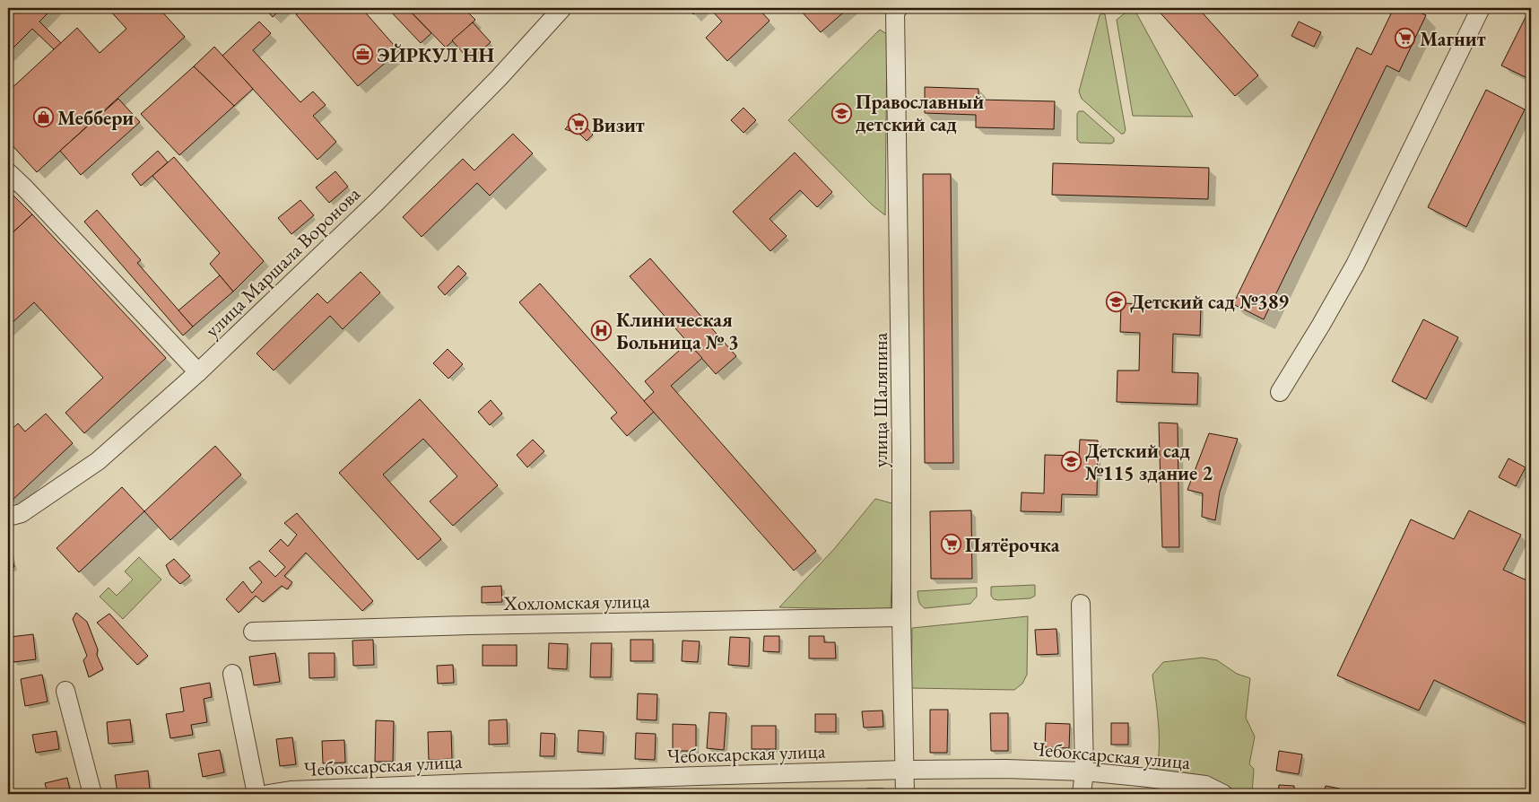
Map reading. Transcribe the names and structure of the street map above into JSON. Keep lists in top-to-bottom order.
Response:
{
  "streets": {
    "street": [
      "улица Маршала Воронова",
      "улица Шаляпина",
      "Хохломская улица",
      "Чебоксарская улица"
    ]
  },
  "crossings": [
    ["улица Шаляпина", "Хохломская улица"],
    ["улица Шаляпина", "Чебоксарская улица"]
  ],
  "places": {
    "supermarket": ["Магнит", "Визит", "Пятёрочка"],
    "office": ["ЭЙРКУЛ НН"],
    "school or university": ["Православный детский сад", "Детский сад №389", "Детский сад №115 здание 2"],
    "shop": ["Меббери"],
    "hospital": ["Клиническая Больница № 3"]
  }
}
